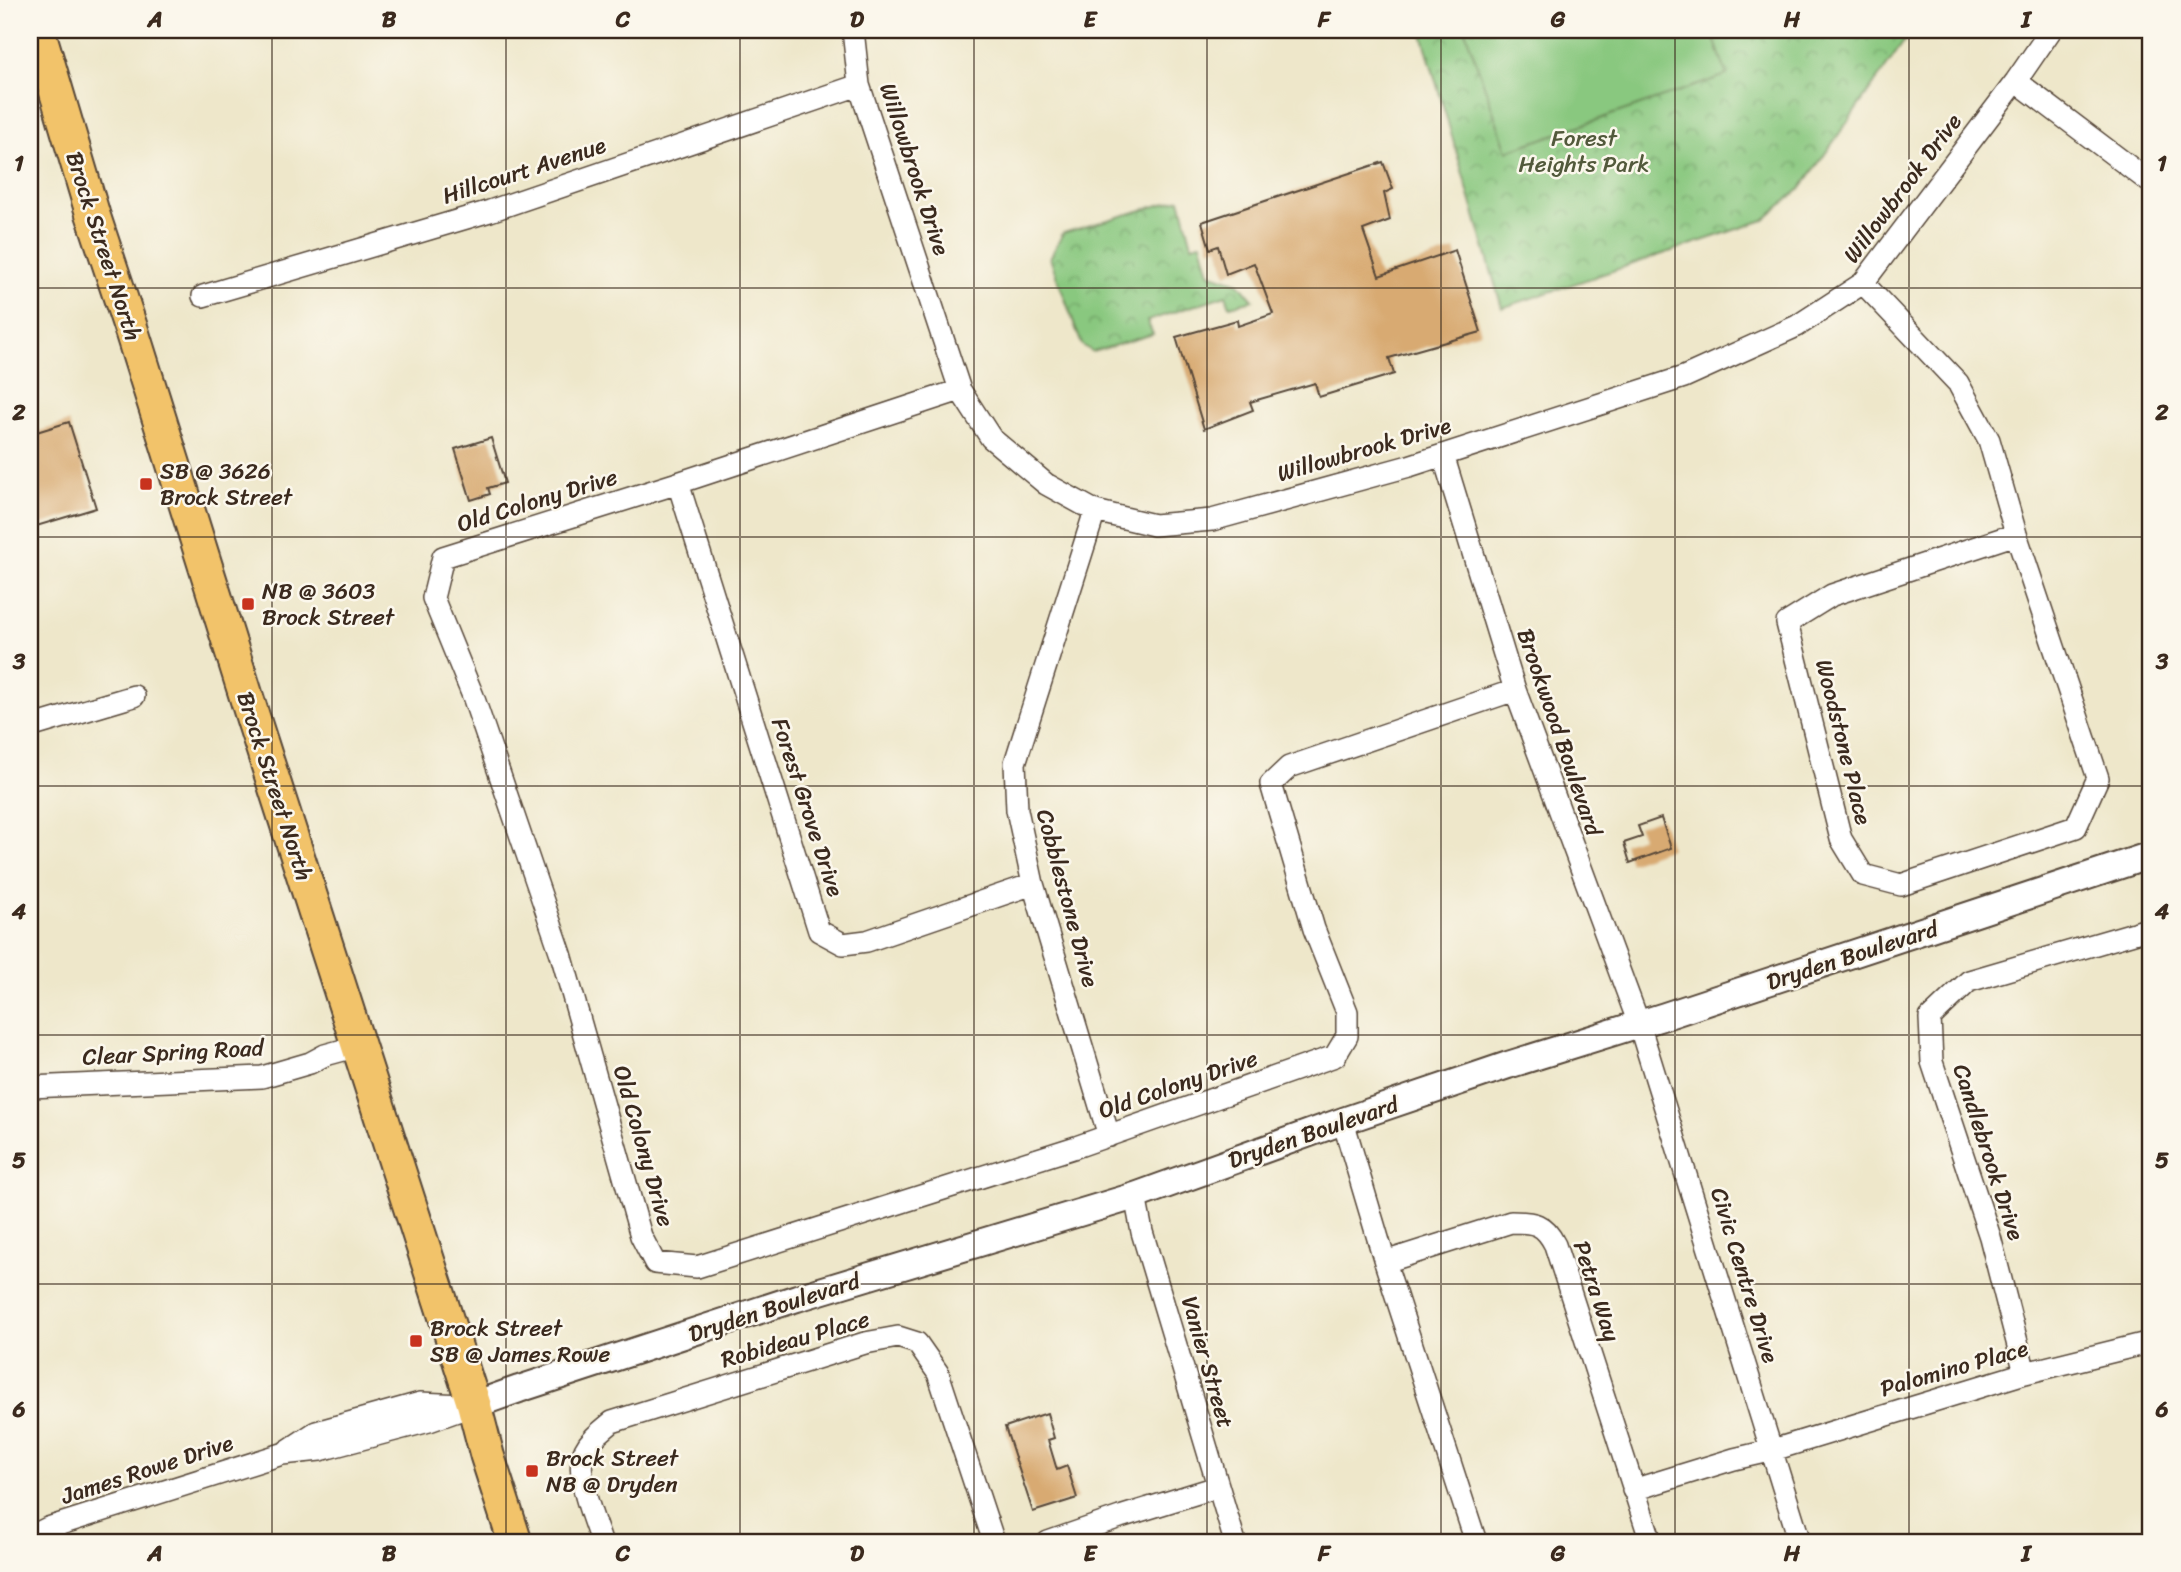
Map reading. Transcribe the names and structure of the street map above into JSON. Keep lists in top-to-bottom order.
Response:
{
  "streets": {
    "main road": ["Brock Street North"],
    "street": [
      "Willowbrook Drive",
      "Hillcourt Avenue",
      "Old Colony Drive",
      "Brookwood Boulevard",
      "Woodstone Place",
      "Forest Grove Drive",
      "Cobblestone Drive",
      "Dryden Boulevard",
      "Clear Spring Road",
      "Candlebrook Drive",
      "Civic Centre Drive",
      "Petra Way",
      "Robideau Place",
      "Vanier Street",
      "Palomino Place",
      "James Rowe Drive"
    ]
  },
  "crossings": [
    ["Willowbrook Drive", "Hillcourt Avenue"],
    ["Willowbrook Drive", "Old Colony Drive"],
    ["Willowbrook Drive", "Brookwood Boulevard"],
    ["Willowbrook Drive", "Woodstone Place"],
    ["Willowbrook Drive", "Cobblestone Drive"],
    ["Brock Street North", "Dryden Boulevard"],
    ["Brock Street North", "Clear Spring Road"],
    ["Brock Street North", "James Rowe Drive"],
    ["Old Colony Drive", "Brookwood Boulevard"],
    ["Old Colony Drive", "Forest Grove Drive"],
    ["Old Colony Drive", "Cobblestone Drive"],
    ["Brookwood Boulevard", "Dryden Boulevard"],
    ["Brookwood Boulevard", "Civic Centre Drive"],
    ["Forest Grove Drive", "Cobblestone Drive"],
    ["Dryden Boulevard", "Civic Centre Drive"],
    ["Dryden Boulevard", "Vanier Street"],
    ["Dryden Boulevard", "James Rowe Drive"],
    ["Candlebrook Drive", "Palomino Place"],
    ["Civic Centre Drive", "Palomino Place"]
  ],
  "parks": ["Forest Heights Park"],
  "places": {
    "transit": [
      "SB @ 3626 Brock Street",
      "NB @ 3603 Brock Street",
      "Brock Street SB @ James Rowe",
      "Brock Street NB @ Dryden"
    ]
  },
  "grid": {
    "columns": [
      "A",
      "B",
      "C",
      "D",
      "E",
      "F",
      "G",
      "H",
      "I"
    ],
    "rows": [
      "1",
      "2",
      "3",
      "4",
      "5",
      "6"
    ]
  }
}
